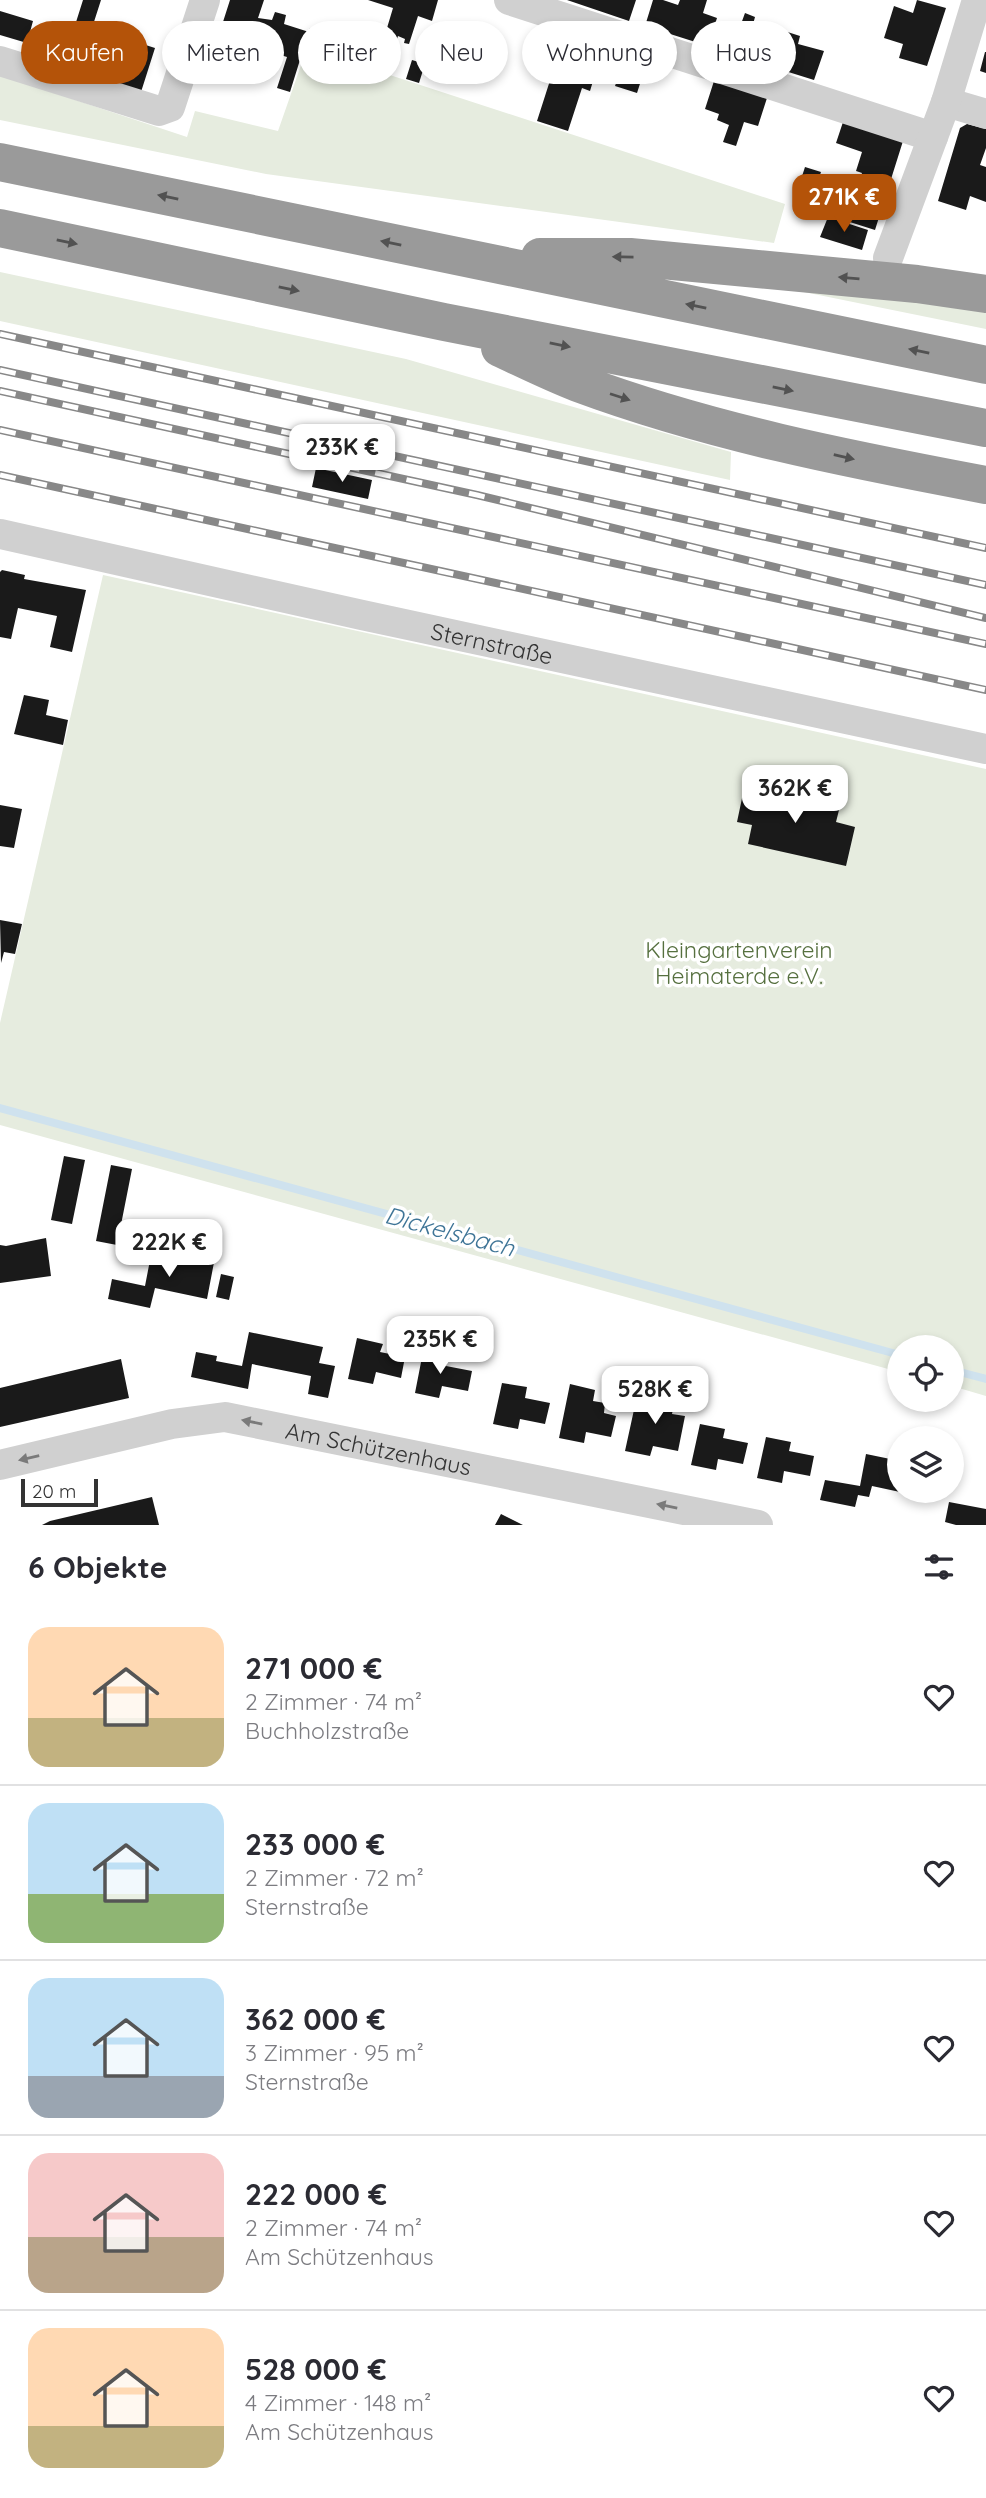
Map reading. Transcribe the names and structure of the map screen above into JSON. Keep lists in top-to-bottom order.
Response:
{
  "streets": {
    "street": ["Sternstraße", "Am Schützenhaus"]
  },
  "one_way": ["Am Schützenhaus"],
  "water": ["Dickelsbach"],
  "parks": ["Kleingartenverein Heimaterde e.V."],
  "scale_bar": "20 m",
  "page": {
    "chip": [
      "Kaufen",
      "Mieten",
      "Filter",
      "Neu",
      "Wohnung",
      "Haus"
    ],
    "price": [
      "271K €",
      "233K €",
      "362K €",
      "222K €",
      "235K €",
      "528K €"
    ],
    "scale": "20 m",
    "heading": "6 Objekte",
    "list": [
      {
        "name": "271 000 €",
        "note": "2 Zimmer · 74 m² · Buchholzstraße"
      },
      {
        "name": "233 000 €",
        "note": "2 Zimmer · 72 m² · Sternstraße"
      },
      {
        "name": "362 000 €",
        "note": "3 Zimmer · 95 m² · Sternstraße"
      },
      {
        "name": "222 000 €",
        "note": "2 Zimmer · 74 m² · Am Schützenhaus"
      },
      {
        "name": "528 000 €",
        "note": "4 Zimmer · 148 m² · Am Schützenhaus"
      }
    ]
  }
}
